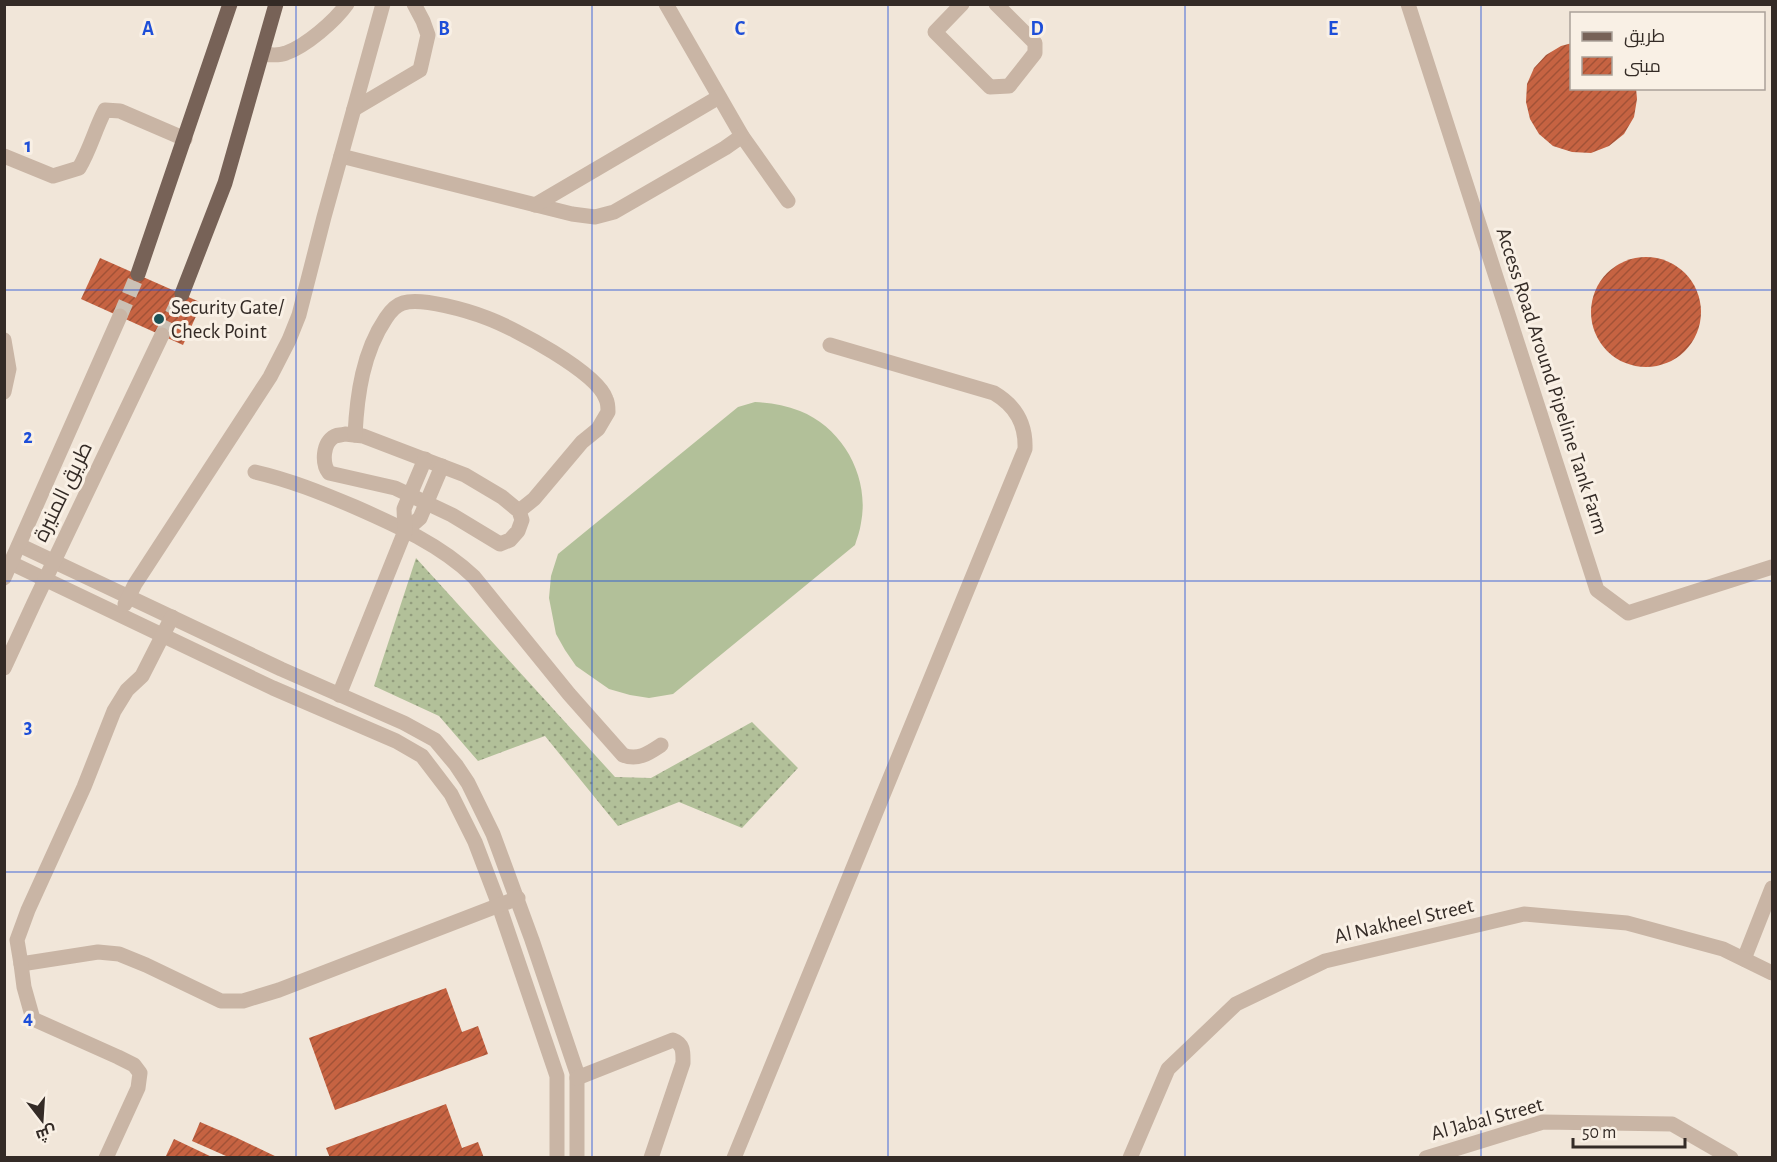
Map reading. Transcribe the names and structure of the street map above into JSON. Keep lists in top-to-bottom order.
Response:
{
  "streets": {
    "street": [
      "Access Road Around Pipeline Tank Farm",
      "طريق المنيرة",
      "Al Nakheel Street",
      "Al Jabal Street"
    ]
  },
  "places": ["Security Gate/ Check Point"],
  "legend": ["طريق", "مبنى"],
  "scale_bar": "50 m",
  "north": "bottom",
  "grid": {
    "columns": [
      "A",
      "B",
      "C",
      "D",
      "E"
    ],
    "rows": [
      "1",
      "2",
      "3",
      "4"
    ]
  }
}
